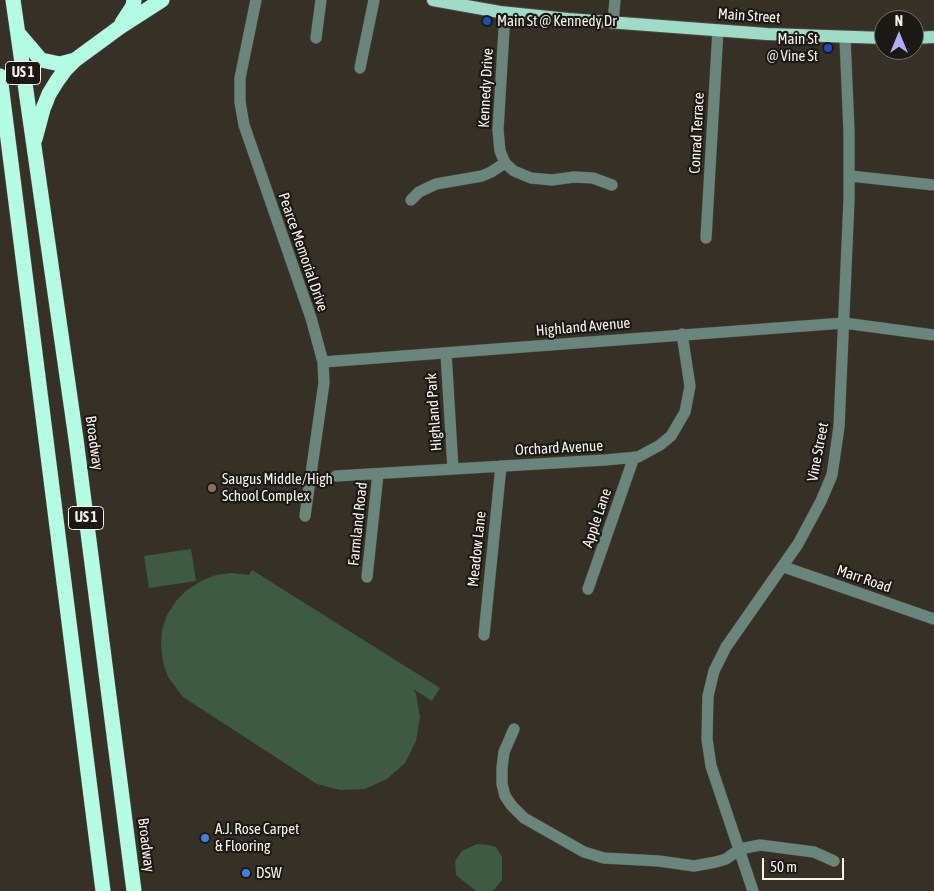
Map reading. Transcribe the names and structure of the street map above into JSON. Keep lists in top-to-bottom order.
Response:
{
  "streets": {
    "highway": ["US 1", "Broadway"],
    "main road": ["Main Street"],
    "street": [
      "Kennedy Drive",
      "Conrad Terrace",
      "Pearce Memorial Drive",
      "Highland Avenue",
      "Highland Park",
      "Orchard Avenue",
      "Vine Street",
      "Apple Lane",
      "Farmland Road",
      "Meadow Lane",
      "Marr Road"
    ]
  },
  "crossings": [
    ["Main Street", "Kennedy Drive"],
    ["Main Street", "Conrad Terrace"],
    ["Main Street", "Vine Street"],
    ["Pearce Memorial Drive", "Highland Avenue"],
    ["Highland Avenue", "Highland Park"],
    ["Highland Avenue", "Orchard Avenue"],
    ["Highland Avenue", "Vine Street"],
    ["Highland Park", "Orchard Avenue"],
    ["Orchard Avenue", "Apple Lane"],
    ["Orchard Avenue", "Farmland Road"],
    ["Orchard Avenue", "Meadow Lane"],
    ["Vine Street", "Marr Road"]
  ],
  "places": [
    "Main St @ Kennedy Dr",
    "Main St @ Vine St",
    "Saugus Middle/High School Complex",
    "A.J. Rose Carpet & Flooring",
    "DSW"
  ],
  "scale_bar": "50 m",
  "north": "top"
}
